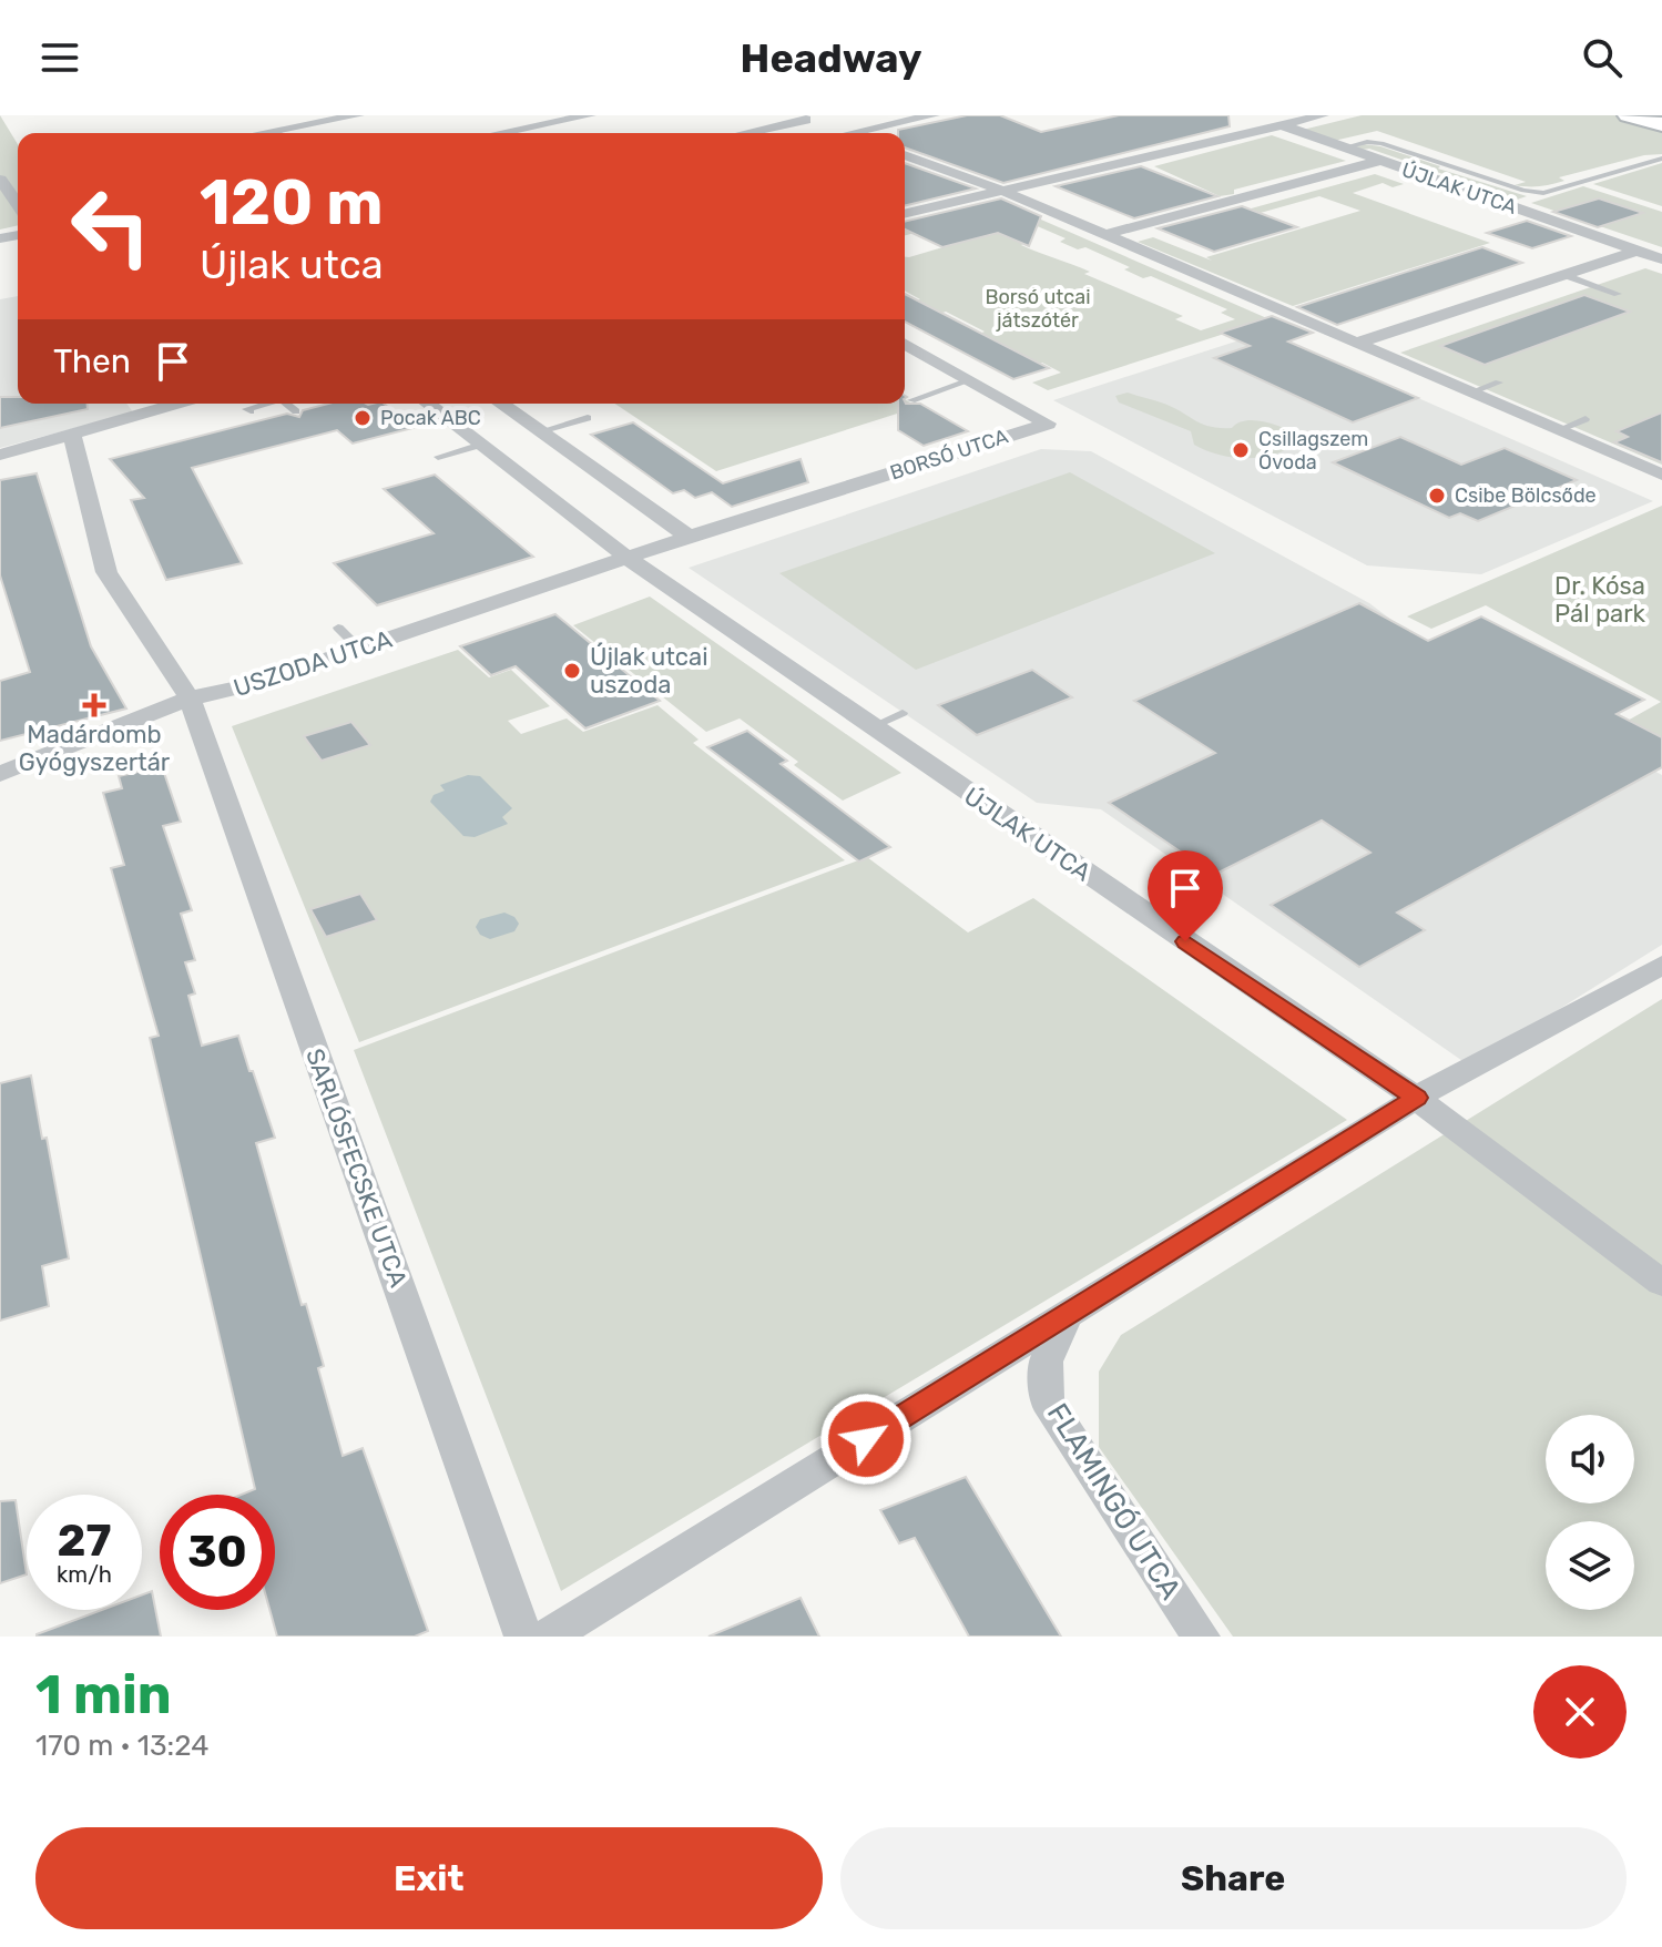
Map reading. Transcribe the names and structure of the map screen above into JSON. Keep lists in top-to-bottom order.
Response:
{
  "streets": {
    "street": [
      "ÚJLAK UTCA",
      "BORSÓ UTCA",
      "USZODA UTCA",
      "SARLÓSFECSKE UTCA",
      "FLAMINGÓ UTCA"
    ]
  },
  "crossings": [
    ["ÚJLAK UTCA", "BORSÓ UTCA"],
    ["ÚJLAK UTCA", "USZODA UTCA"],
    ["BORSÓ UTCA", "USZODA UTCA"],
    ["USZODA UTCA", "SARLÓSFECSKE UTCA"]
  ],
  "parks": ["Borsó utcai játszótér", "Dr. Kósa Pál park"],
  "places": {
    "other": [
      "Pocak ABC",
      "Csillagszem Óvoda",
      "Csibe Bölcsőde",
      "Újlak utcai uszoda"
    ],
    "health": ["Madárdomb Gyógyszertár"]
  },
  "page": {
    "header": "Headway",
    "turn": ["120 m", "Újlak utca"],
    "then": "Then",
    "speed": "27 km/h",
    "limit": "30",
    "heading": ["1 min", "170 m · 13:24"],
    "buttons": ["Exit", "Share"]
  }
}
